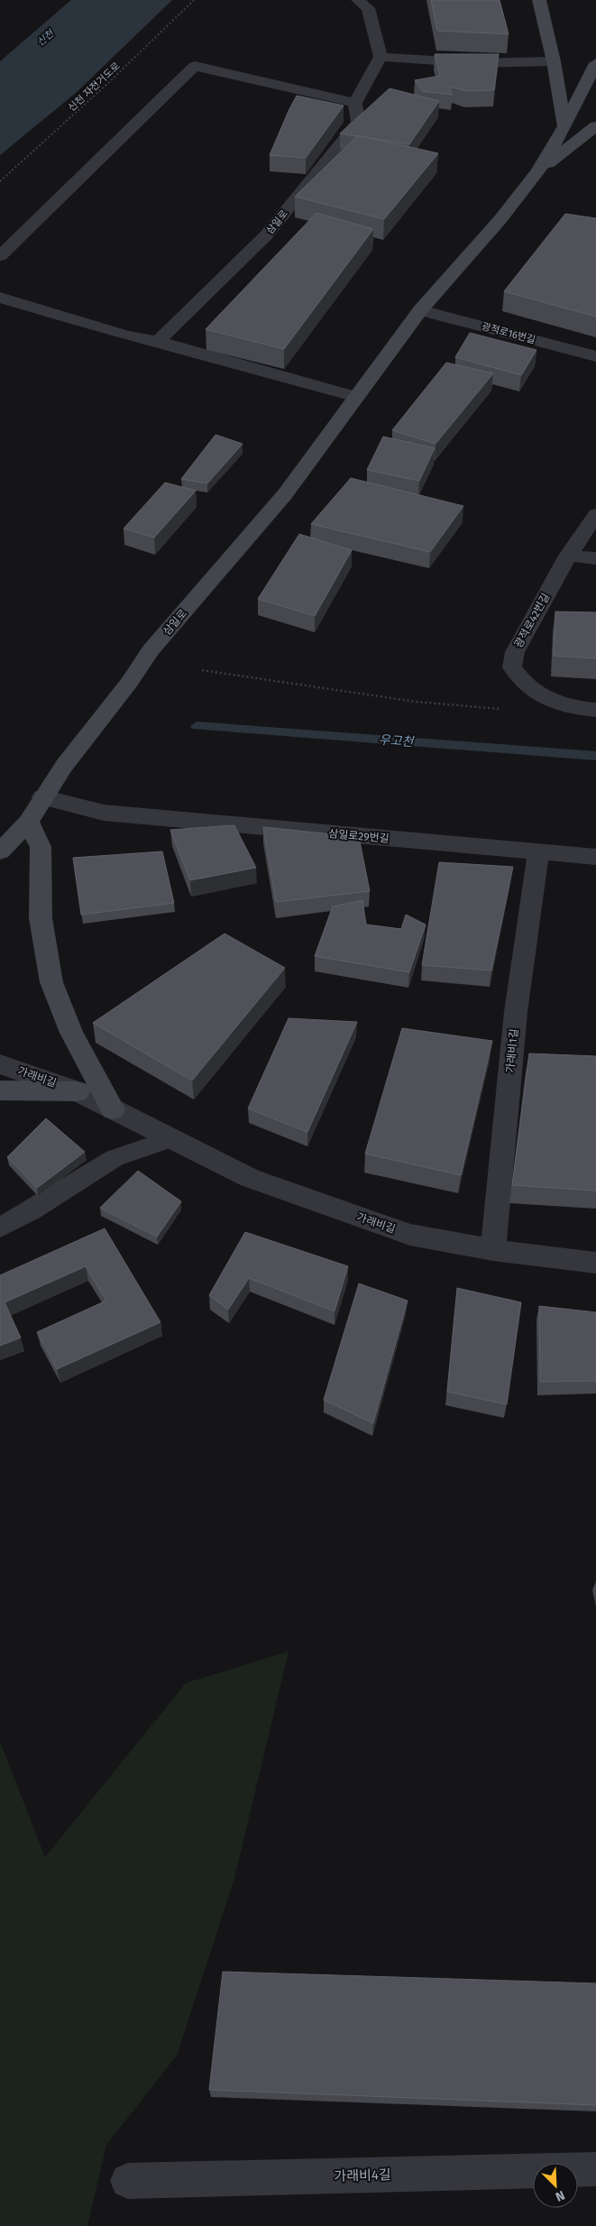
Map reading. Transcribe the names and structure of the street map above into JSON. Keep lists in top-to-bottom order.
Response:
{
  "streets": {
    "main road": ["삼일로"],
    "street": [
      "광적로16번길",
      "광적로42번길",
      "삼일로29번길",
      "가래비1길",
      "가래비길",
      "가래비4길"
    ],
    "path": ["신천 자전거도로"]
  },
  "crossings": [
    ["삼일로", "광적로16번길"],
    ["삼일로", "삼일로29번길"],
    ["삼일로29번길", "가래비1길"],
    ["가래비1길", "가래비길"]
  ],
  "water": ["신천", "우고천"],
  "north": "bottom right"
}
